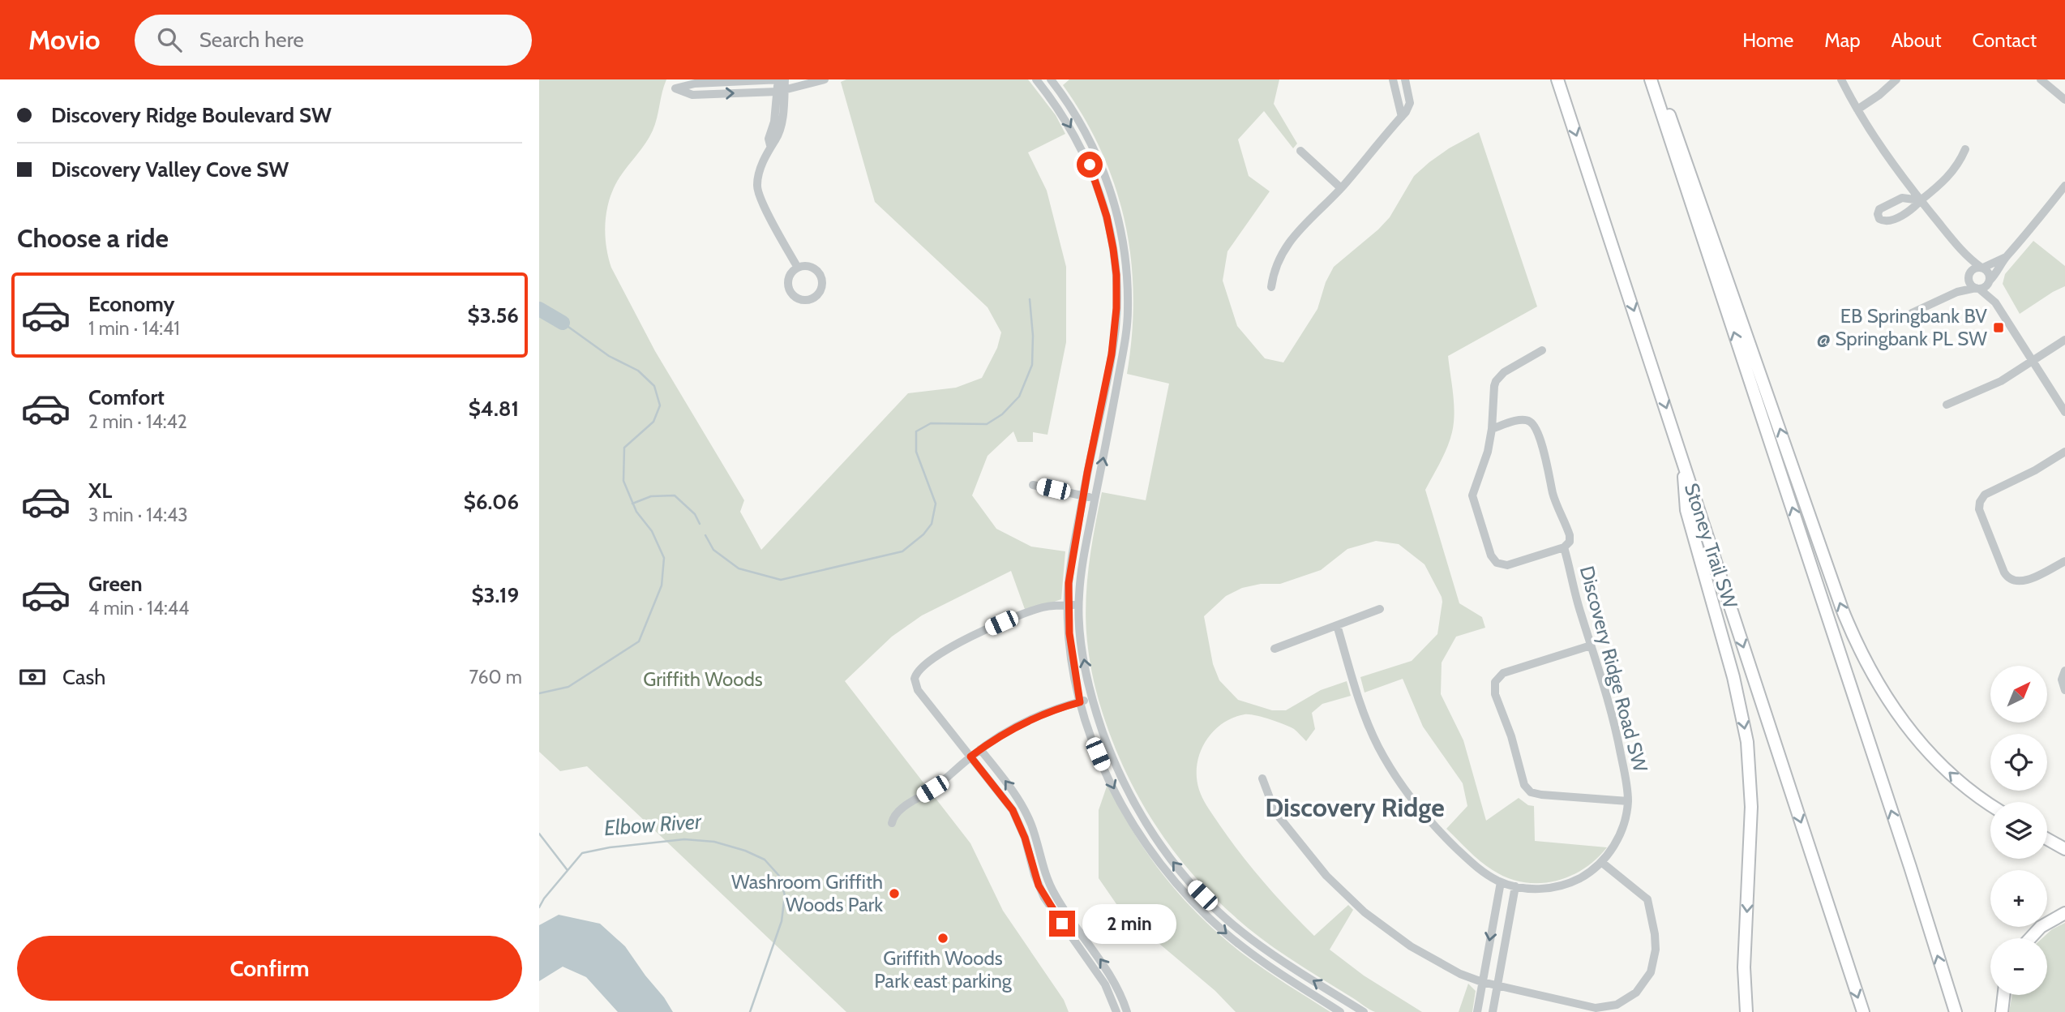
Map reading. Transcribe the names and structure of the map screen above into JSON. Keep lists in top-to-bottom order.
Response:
{
  "streets": {
    "highway": ["Stoney Trail SW"],
    "street": ["Discovery Ridge Road SW"]
  },
  "districts": ["Discovery Ridge"],
  "water": ["Elbow River"],
  "parks": ["Griffith Woods"],
  "places": {
    "transit": ["EB Springbank BV @ Springbank PL SW"],
    "other": ["Washroom Griffith Woods Park", "Griffith Woods Park east parking"]
  },
  "north": "top right",
  "page": {
    "header": "Movio",
    "search": "Search here",
    "nav": [
      "Home",
      "Map",
      "About",
      "Contact"
    ],
    "banner": ["Discovery Ridge Boulevard SW", "Discovery Valley Cove SW"],
    "heading": "Choose a ride",
    "list": [
      {
        "name": "Economy",
        "note": "1 min · 14:41",
        "value": "$3.56"
      },
      {
        "name": "Comfort",
        "note": "2 min · 14:42",
        "value": "$4.81"
      },
      {
        "name": "XL",
        "note": "3 min · 14:43",
        "value": "$6.06"
      },
      {
        "name": "Green",
        "note": "4 min · 14:44",
        "value": "$3.19"
      }
    ],
    "pay": ["Cash", "760 m"],
    "map_buttons": ["+", "−"],
    "bubble": "2 min",
    "buttons": "Confirm"
  }
}
